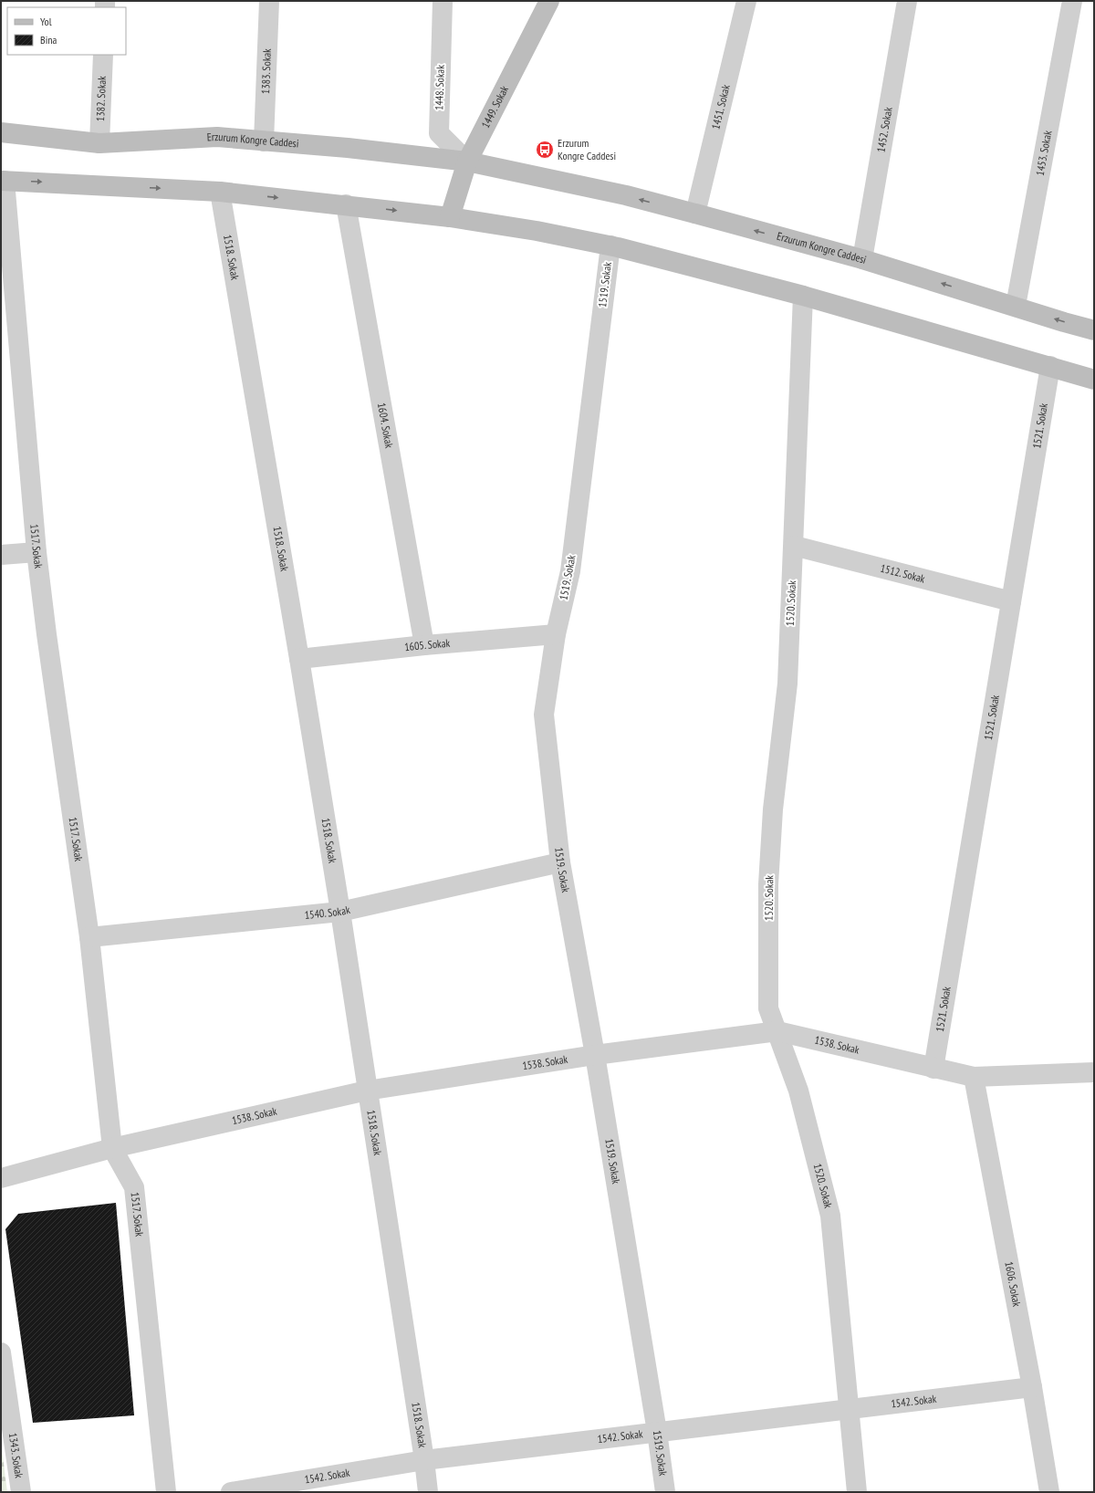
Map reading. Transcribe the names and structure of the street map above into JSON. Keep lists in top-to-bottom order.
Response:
{
  "streets": {
    "main road": ["1449. Sokak", "Erzurum Kongre Caddesi"],
    "street": [
      "1383. Sokak",
      "1448. Sokak",
      "1382. Sokak",
      "1451. Sokak",
      "1452. Sokak",
      "1453. Sokak",
      "1518. Sokak",
      "1519. Sokak",
      "1604. Sokak",
      "1521. Sokak",
      "1517. Sokak",
      "1512. Sokak",
      "1520. Sokak",
      "1605. Sokak",
      "1540. Sokak",
      "1538. Sokak",
      "1606. Sokak",
      "1542. Sokak",
      "1343. Sokak"
    ]
  },
  "crossings": [
    ["1383. Sokak", "Erzurum Kongre Caddesi"],
    ["1448. Sokak", "1449. Sokak"],
    ["1448. Sokak", "Erzurum Kongre Caddesi"],
    ["1382. Sokak", "Erzurum Kongre Caddesi"],
    ["1449. Sokak", "Erzurum Kongre Caddesi"],
    ["1451. Sokak", "Erzurum Kongre Caddesi"],
    ["1452. Sokak", "Erzurum Kongre Caddesi"],
    ["Erzurum Kongre Caddesi", "1453. Sokak"],
    ["1518. Sokak", "1605. Sokak"],
    ["1518. Sokak", "1540. Sokak"],
    ["1518. Sokak", "1538. Sokak"],
    ["1518. Sokak", "1542. Sokak"],
    ["1519. Sokak", "1605. Sokak"],
    ["1519. Sokak", "1540. Sokak"],
    ["1519. Sokak", "1538. Sokak"],
    ["1519. Sokak", "1542. Sokak"],
    ["1604. Sokak", "1605. Sokak"],
    ["1521. Sokak", "1512. Sokak"],
    ["1521. Sokak", "1538. Sokak"],
    ["1517. Sokak", "1540. Sokak"],
    ["1517. Sokak", "1538. Sokak"],
    ["1512. Sokak", "1520. Sokak"],
    ["1520. Sokak", "1538. Sokak"],
    ["1520. Sokak", "1542. Sokak"],
    ["1538. Sokak", "1606. Sokak"],
    ["1606. Sokak", "1542. Sokak"]
  ],
  "places": {
    "bus stop": ["Erzurum Kongre Caddesi"]
  },
  "legend": ["Yol", "Bina"]
}
